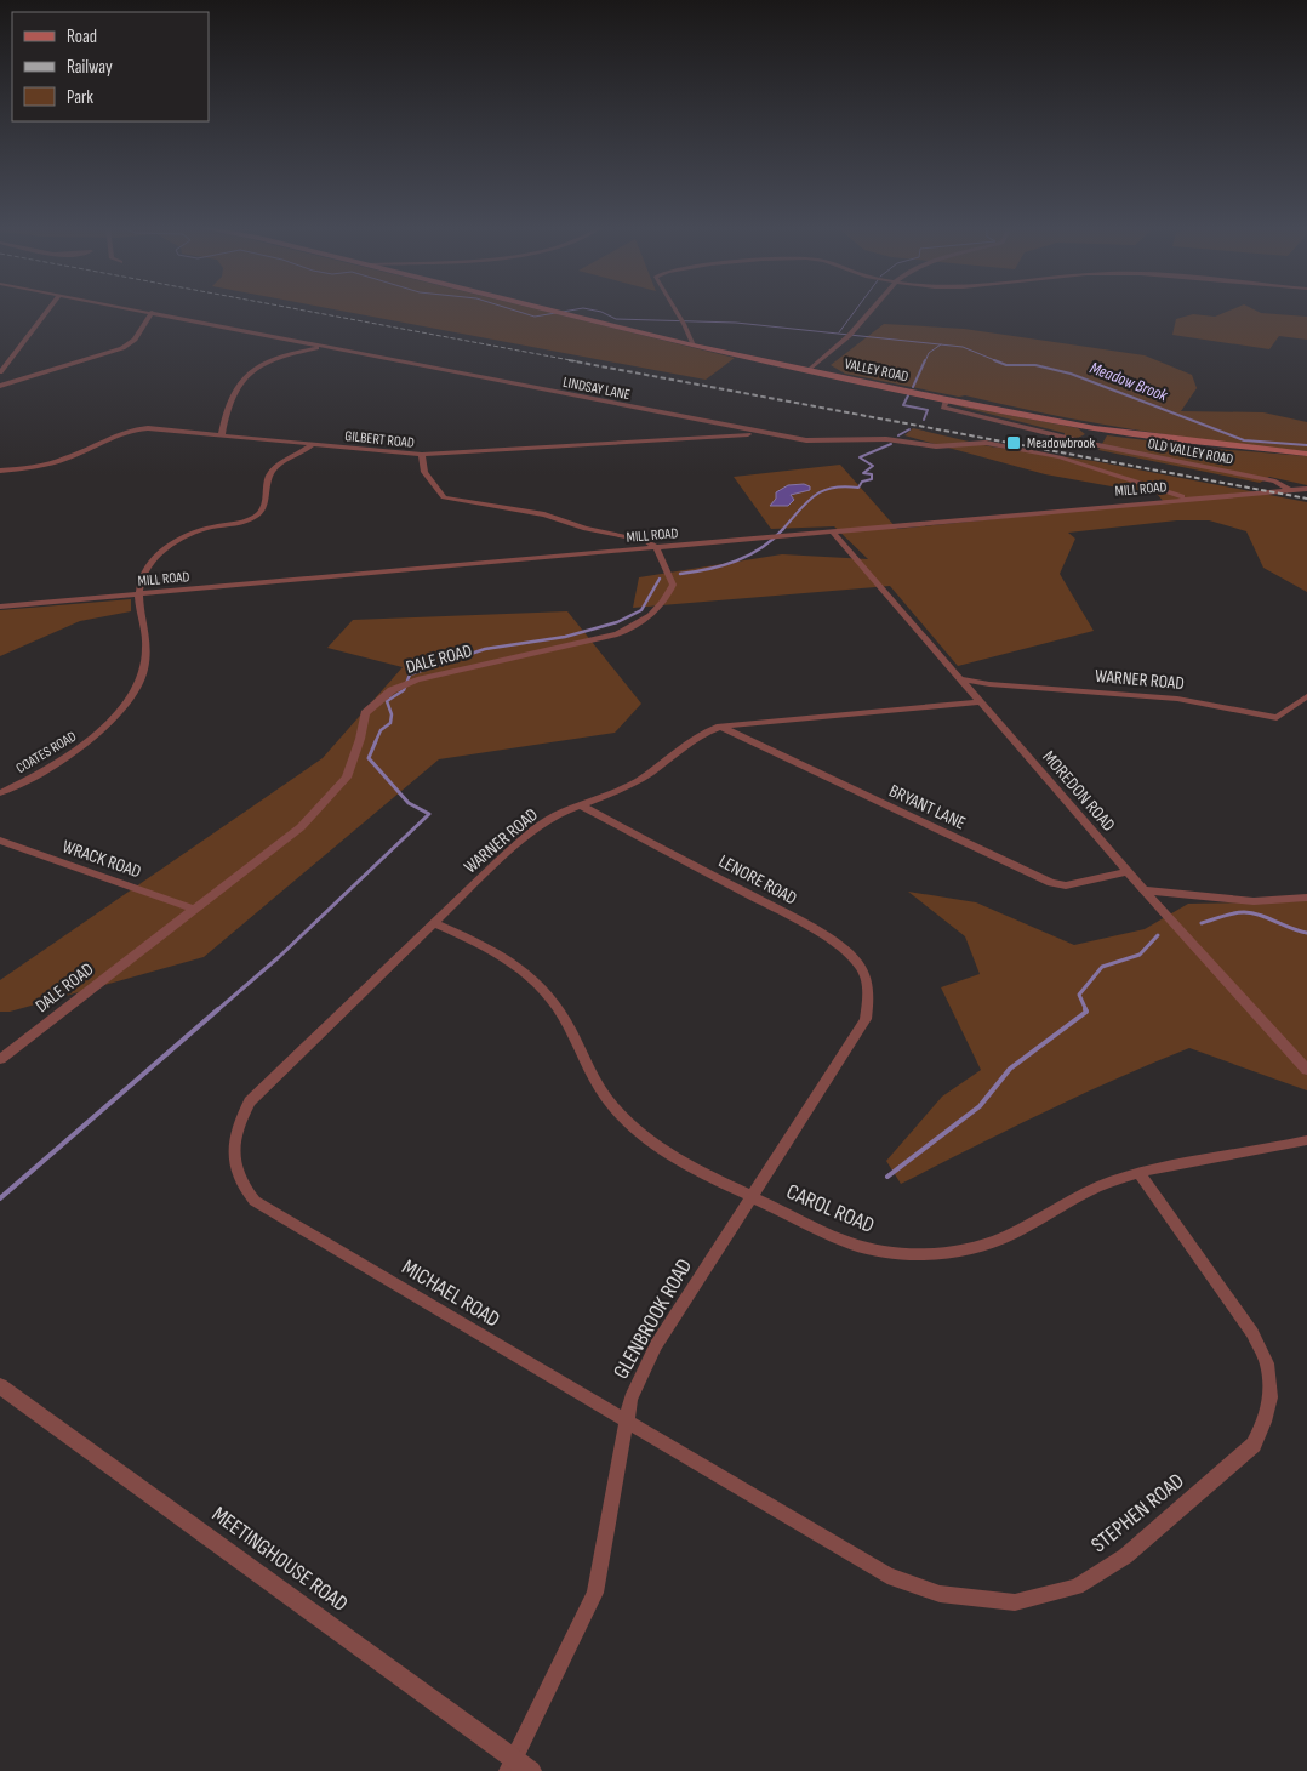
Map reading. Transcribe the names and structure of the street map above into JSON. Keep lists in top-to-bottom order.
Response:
{
  "streets": {
    "main road": ["VALLEY ROAD"],
    "street": [
      "LINDSAY LANE",
      "GILBERT ROAD",
      "OLD VALLEY ROAD",
      "MILL ROAD",
      "DALE ROAD",
      "WARNER ROAD",
      "COATES ROAD",
      "MOREDON ROAD",
      "BRYANT LANE",
      "WRACK ROAD",
      "LENORE ROAD",
      "CAROL ROAD",
      "MICHAEL ROAD",
      "GLENBROOK ROAD",
      "STEPHEN ROAD",
      "MEETINGHOUSE ROAD"
    ]
  },
  "crossings": [
    ["VALLEY ROAD", "OLD VALLEY ROAD"],
    ["LINDSAY LANE", "GILBERT ROAD"],
    ["LINDSAY LANE", "MILL ROAD"],
    ["OLD VALLEY ROAD", "MILL ROAD"],
    ["MILL ROAD", "DALE ROAD"],
    ["MILL ROAD", "COATES ROAD"],
    ["MILL ROAD", "MOREDON ROAD"],
    ["DALE ROAD", "WRACK ROAD"],
    ["WARNER ROAD", "MOREDON ROAD"],
    ["WARNER ROAD", "BRYANT LANE"],
    ["WARNER ROAD", "LENORE ROAD"],
    ["WARNER ROAD", "CAROL ROAD"],
    ["WARNER ROAD", "MICHAEL ROAD"],
    ["MOREDON ROAD", "BRYANT LANE"],
    ["LENORE ROAD", "GLENBROOK ROAD"],
    ["CAROL ROAD", "GLENBROOK ROAD"],
    ["CAROL ROAD", "STEPHEN ROAD"],
    ["MICHAEL ROAD", "GLENBROOK ROAD"],
    ["MICHAEL ROAD", "STEPHEN ROAD"],
    ["GLENBROOK ROAD", "STEPHEN ROAD"],
    ["GLENBROOK ROAD", "MEETINGHOUSE ROAD"]
  ],
  "water": ["Meadow Brook"],
  "places": {
    "transit": ["Meadowbrook"]
  },
  "legend": ["Road", "Railway", "Park"]
}
